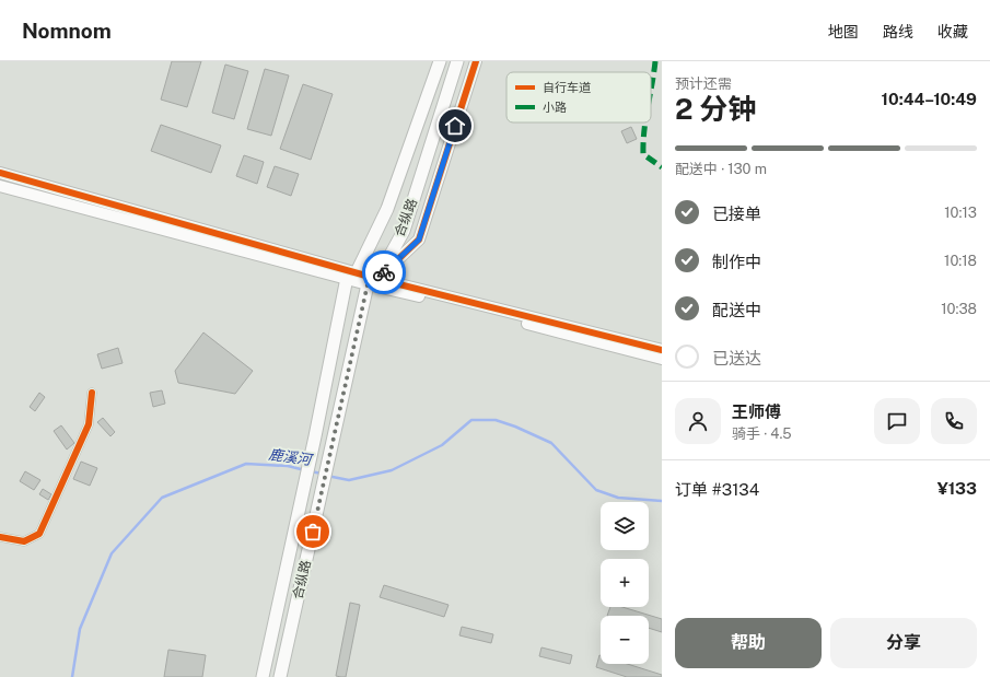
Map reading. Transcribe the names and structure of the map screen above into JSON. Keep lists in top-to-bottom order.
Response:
{
  "streets": {
    "main road": ["合纵路"]
  },
  "water": ["鹿溪河"],
  "legend": ["自行车道", "小路"],
  "page": {
    "header": "Nomnom",
    "nav": ["地图", "路线", "收藏"],
    "heading": ["2 分钟", "预计还需", "10:44–10:49"],
    "panel": [
      "王师傅",
      "骑手 · 4.5",
      "订单 #3134",
      "¥133"
    ],
    "bar": "配送中 · 130 m",
    "list": [
      ["已接单", "10:13"],
      ["制作中", "10:18"],
      ["配送中", "10:38"],
      "已送达"
    ],
    "map_buttons": ["+", "−"],
    "buttons": ["帮助", "分享"]
  }
}
